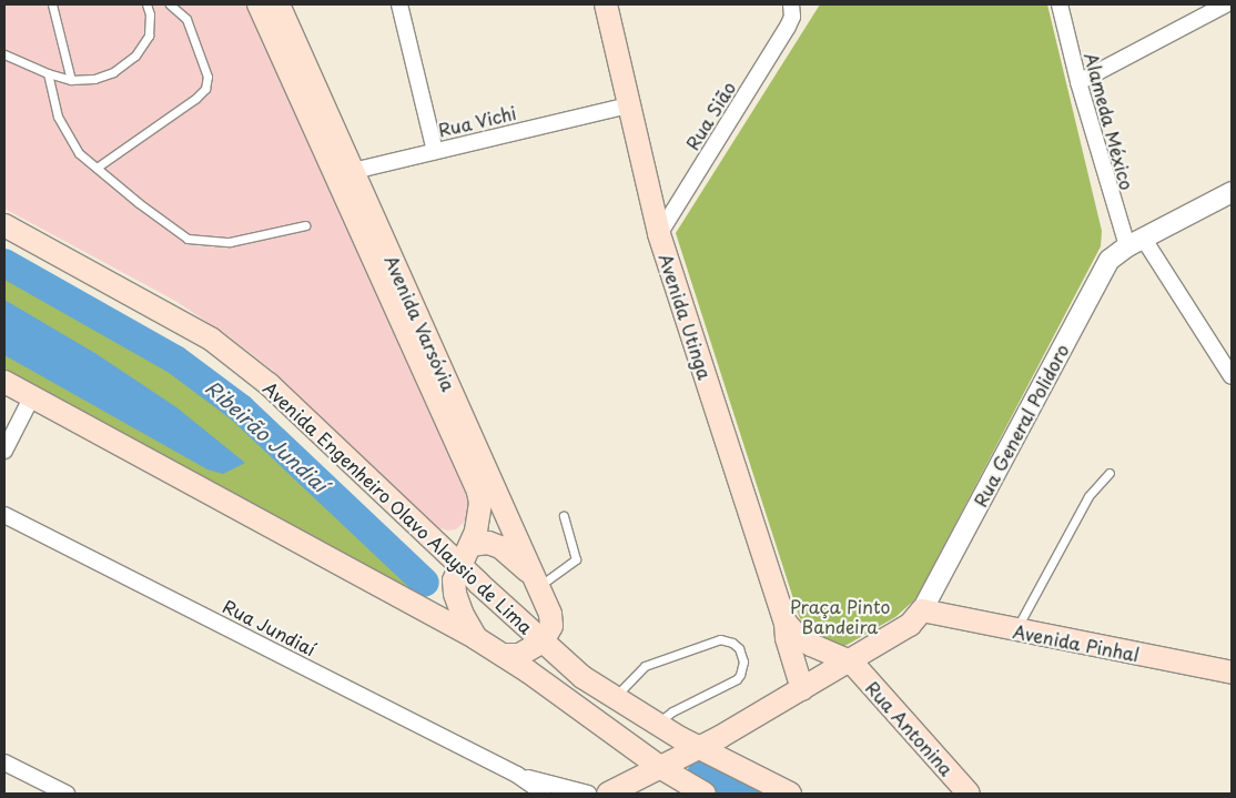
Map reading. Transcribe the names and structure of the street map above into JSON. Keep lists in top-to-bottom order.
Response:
{
  "streets": {
    "main road": [
      "Avenida Utinga",
      "Avenida Varsóvia",
      "Avenida Engenheiro Olavo Alaysio de Lima",
      "Avenida Pinhal",
      "Rua Antonina"
    ],
    "street": [
      "Rua Sião",
      "Rua Vichi",
      "Alameda México",
      "Rua General Polidoro",
      "Rua Jundiaí"
    ]
  },
  "crossings": [
    ["Rua Sião", "Avenida Utinga"],
    ["Rua Vichi", "Avenida Utinga"],
    ["Rua Vichi", "Avenida Varsóvia"],
    ["Alameda México", "Rua General Polidoro"],
    ["Avenida Utinga", "Rua Antonina"],
    ["Avenida Varsóvia", "Avenida Engenheiro Olavo Alaysio de Lima"],
    ["Rua General Polidoro", "Avenida Pinhal"]
  ],
  "water": ["Ribeirão Jundiaí"],
  "parks": ["Praça Pinto Bandeira"]
}
